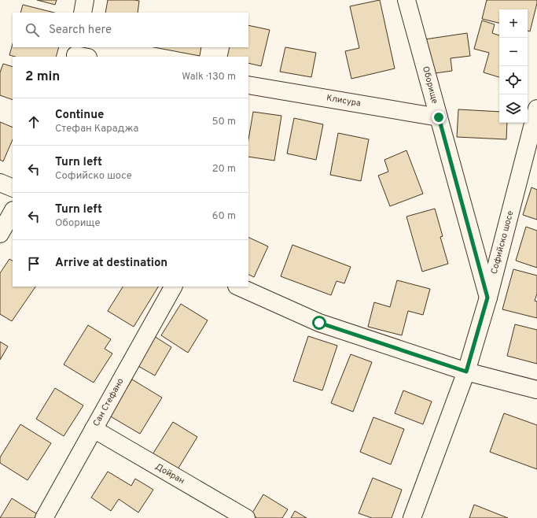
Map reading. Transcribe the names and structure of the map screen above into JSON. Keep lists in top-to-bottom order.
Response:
{
  "streets": {
    "street": [
      "Оборище",
      "Клисура",
      "Софийско шосе",
      "Сан Стефано",
      "Дойран"
    ]
  },
  "crossings": [
    ["Оборище", "Клисура"],
    ["Оборище", "Софийско шосе"],
    ["Сан Стефано", "Дойран"]
  ],
  "page": {
    "map_buttons": ["+", "−"],
    "search": "Search here",
    "heading": ["2 min", "Walk · 130 m"],
    "list": [
      ["Continue", "Стефан Караджа", "50 m"],
      ["Turn left", "Софийско шосе", "20 m"],
      ["Turn left", "Оборище", "60 m"],
      "Arrive at destination"
    ]
  }
}
